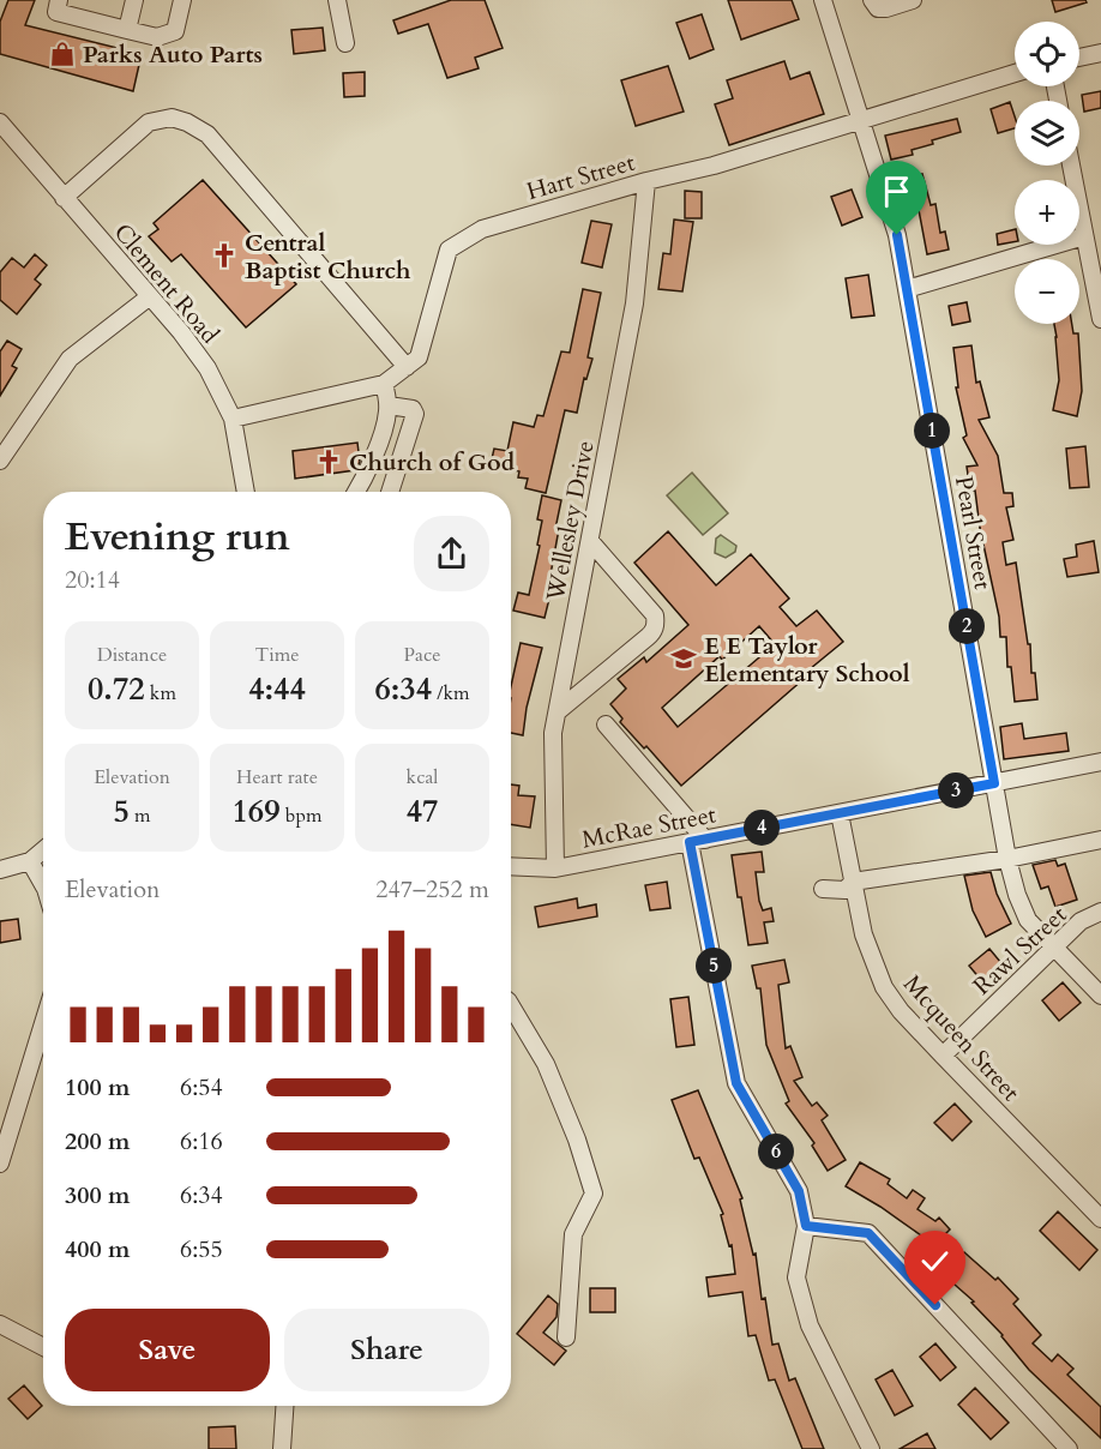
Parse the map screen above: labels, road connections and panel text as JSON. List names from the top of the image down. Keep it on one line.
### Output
{"streets":{"street":["Hart Street","Clement Road","Wellesley Drive","Pearl Street","McRae Street","Rawl Street","Mcqueen Street"]},"crossings":[["Hart Street","Clement Road"],["Hart Street","Wellesley Drive"],["Hart Street","Pearl Street"],["Wellesley Drive","McRae Street"],["Pearl Street","McRae Street"],["Pearl Street","Rawl Street"],["McRae Street","Mcqueen Street"],["Rawl Street","Mcqueen Street"]],"places":{"shop":["Parks Auto Parts"],"church":["Central Baptist Church","Church of God"],"school or university":["E E Taylor Elementary School"]},"page":{"map_buttons":["+","−"],"pins":["1","2","3","4","5","6"],"heading":["Evening run","20:14"],"stats":[["Distance","0.72 km"],["Time","4:44"],["Pace","6:34 /km"],["Elevation","5 m"],["Heart rate","169 bpm"],["kcal","47"]],"chart":["Elevation","247–252 m"],"list":[{"name":"100 m","note":"6:54"},{"name":"200 m","note":"6:16"},{"name":"300 m","note":"6:34"},{"name":"400 m","note":"6:55"}],"buttons":["Save","Share"]}}
